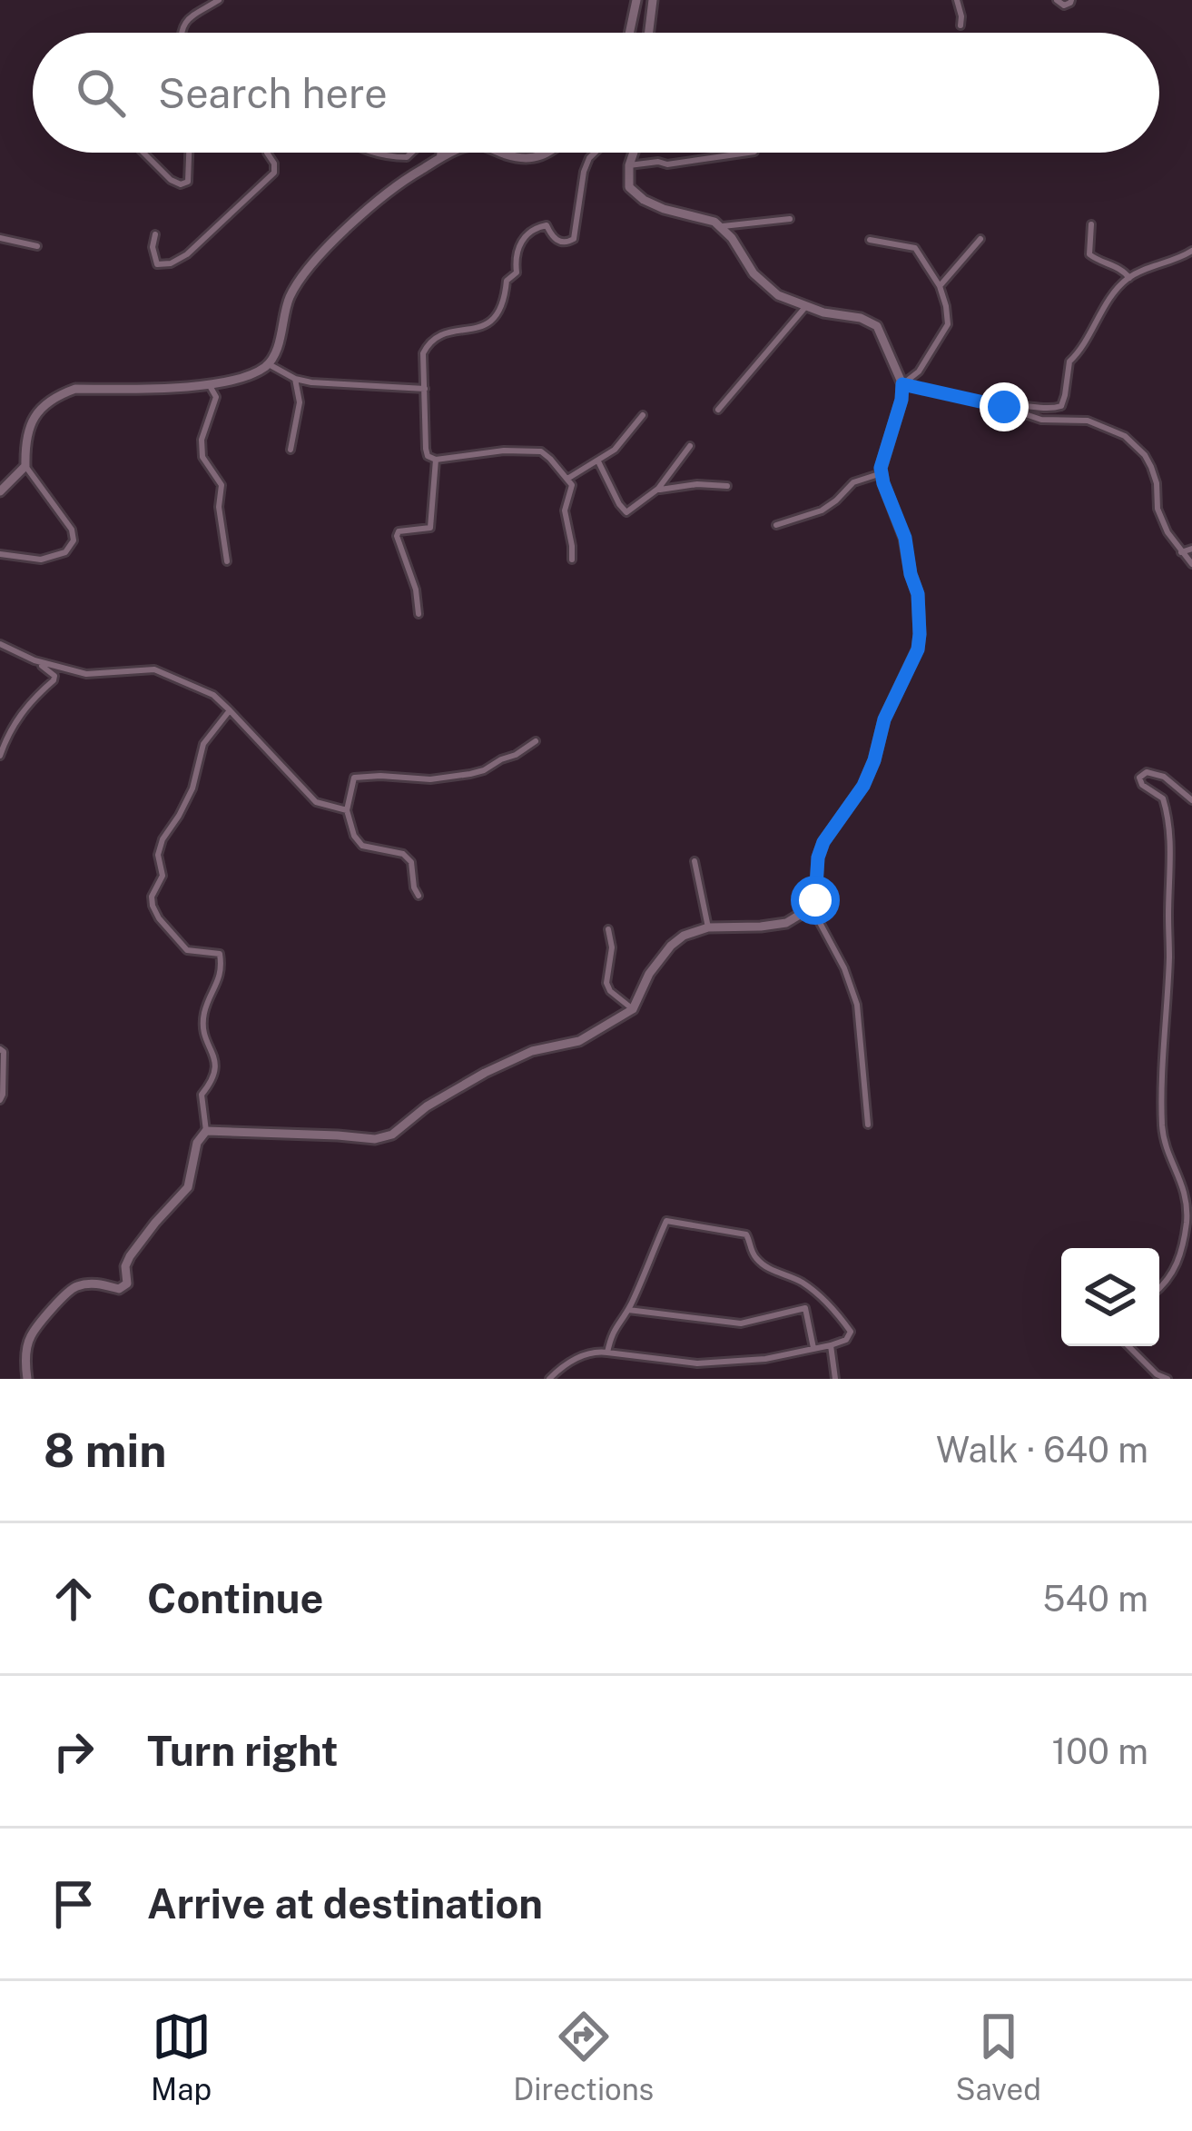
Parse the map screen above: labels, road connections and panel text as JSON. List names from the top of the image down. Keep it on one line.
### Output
{"page":{"search":"Search here","heading":["8 min","Walk · 640 m"],"list":[["Continue","540 m"],["Turn right","100 m"],"Arrive at destination"],"nav":["Map","Directions","Saved"]}}
